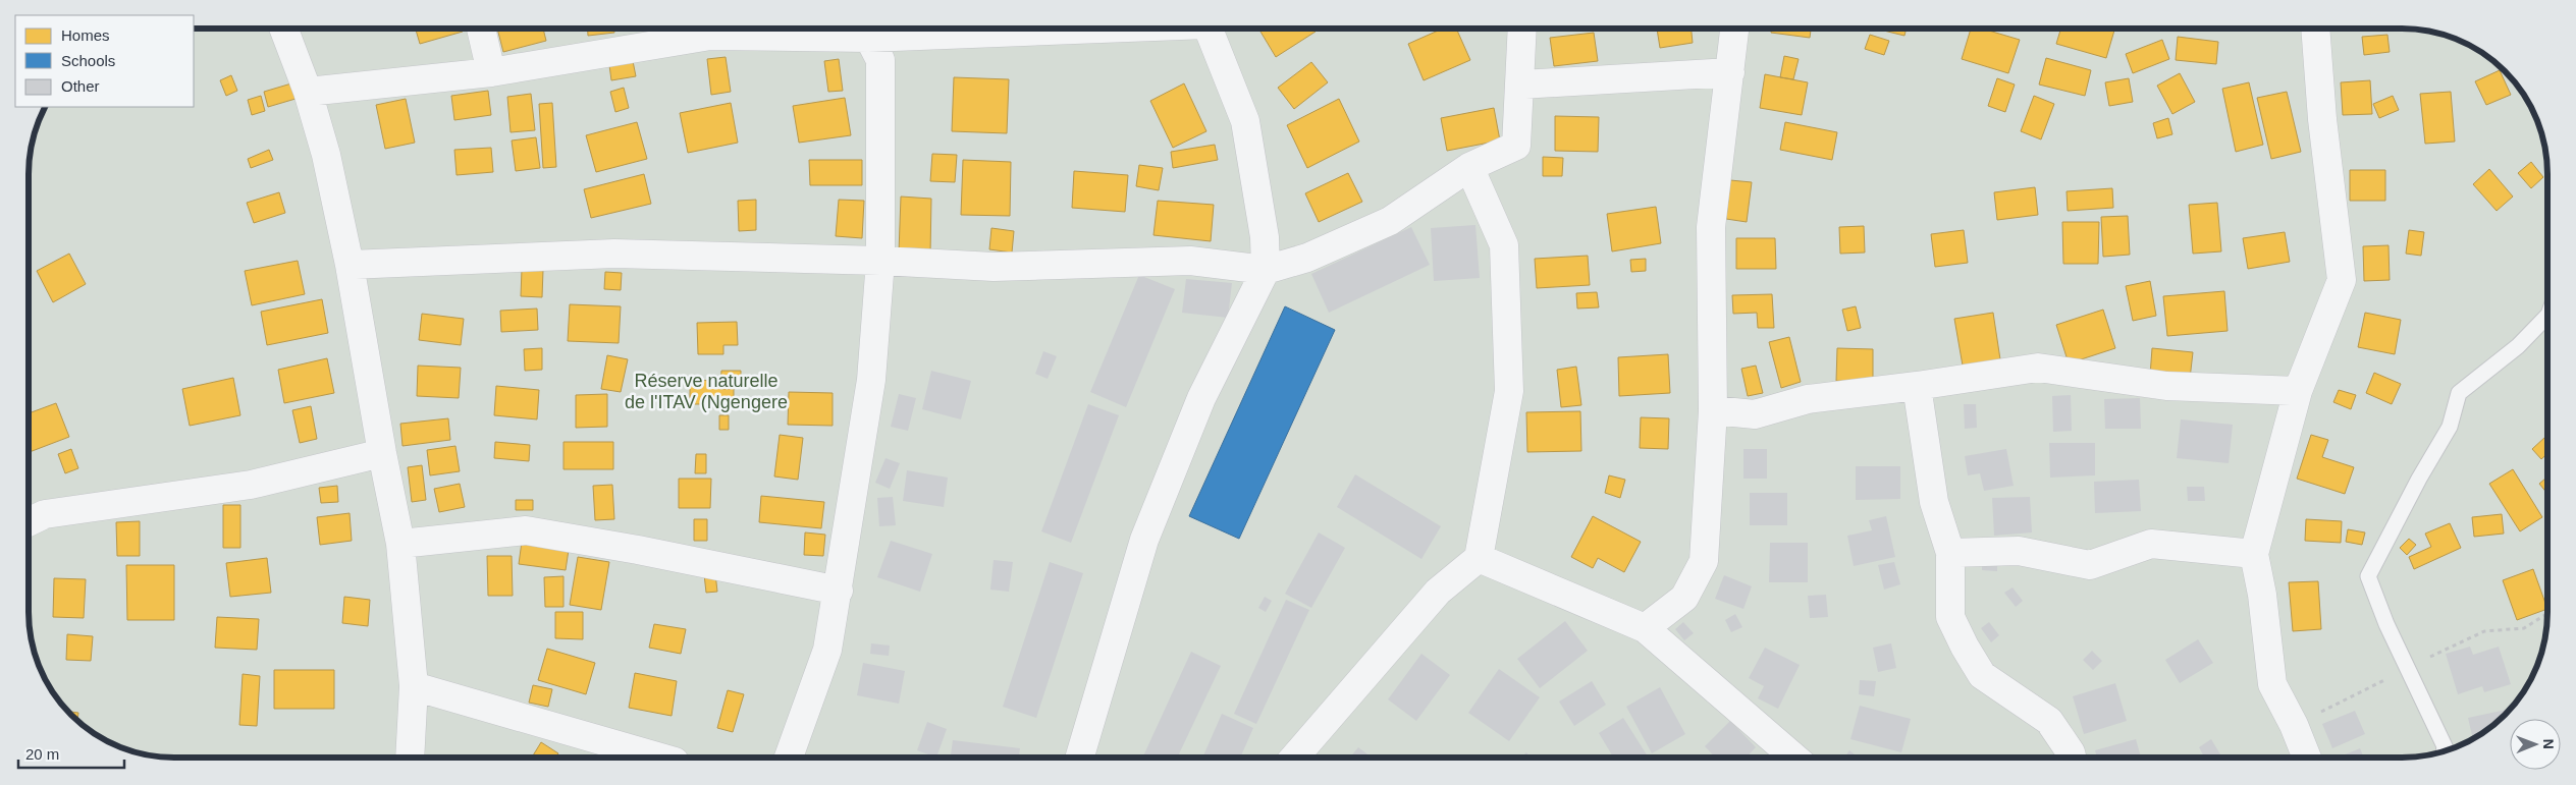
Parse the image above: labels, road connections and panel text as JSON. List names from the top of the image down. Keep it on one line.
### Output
{"parks":["Réserve naturelle de l'ITAV (Ngengere"],"legend":["Homes","Schools","Other"],"scale_bar":"20 m","north":"right"}
